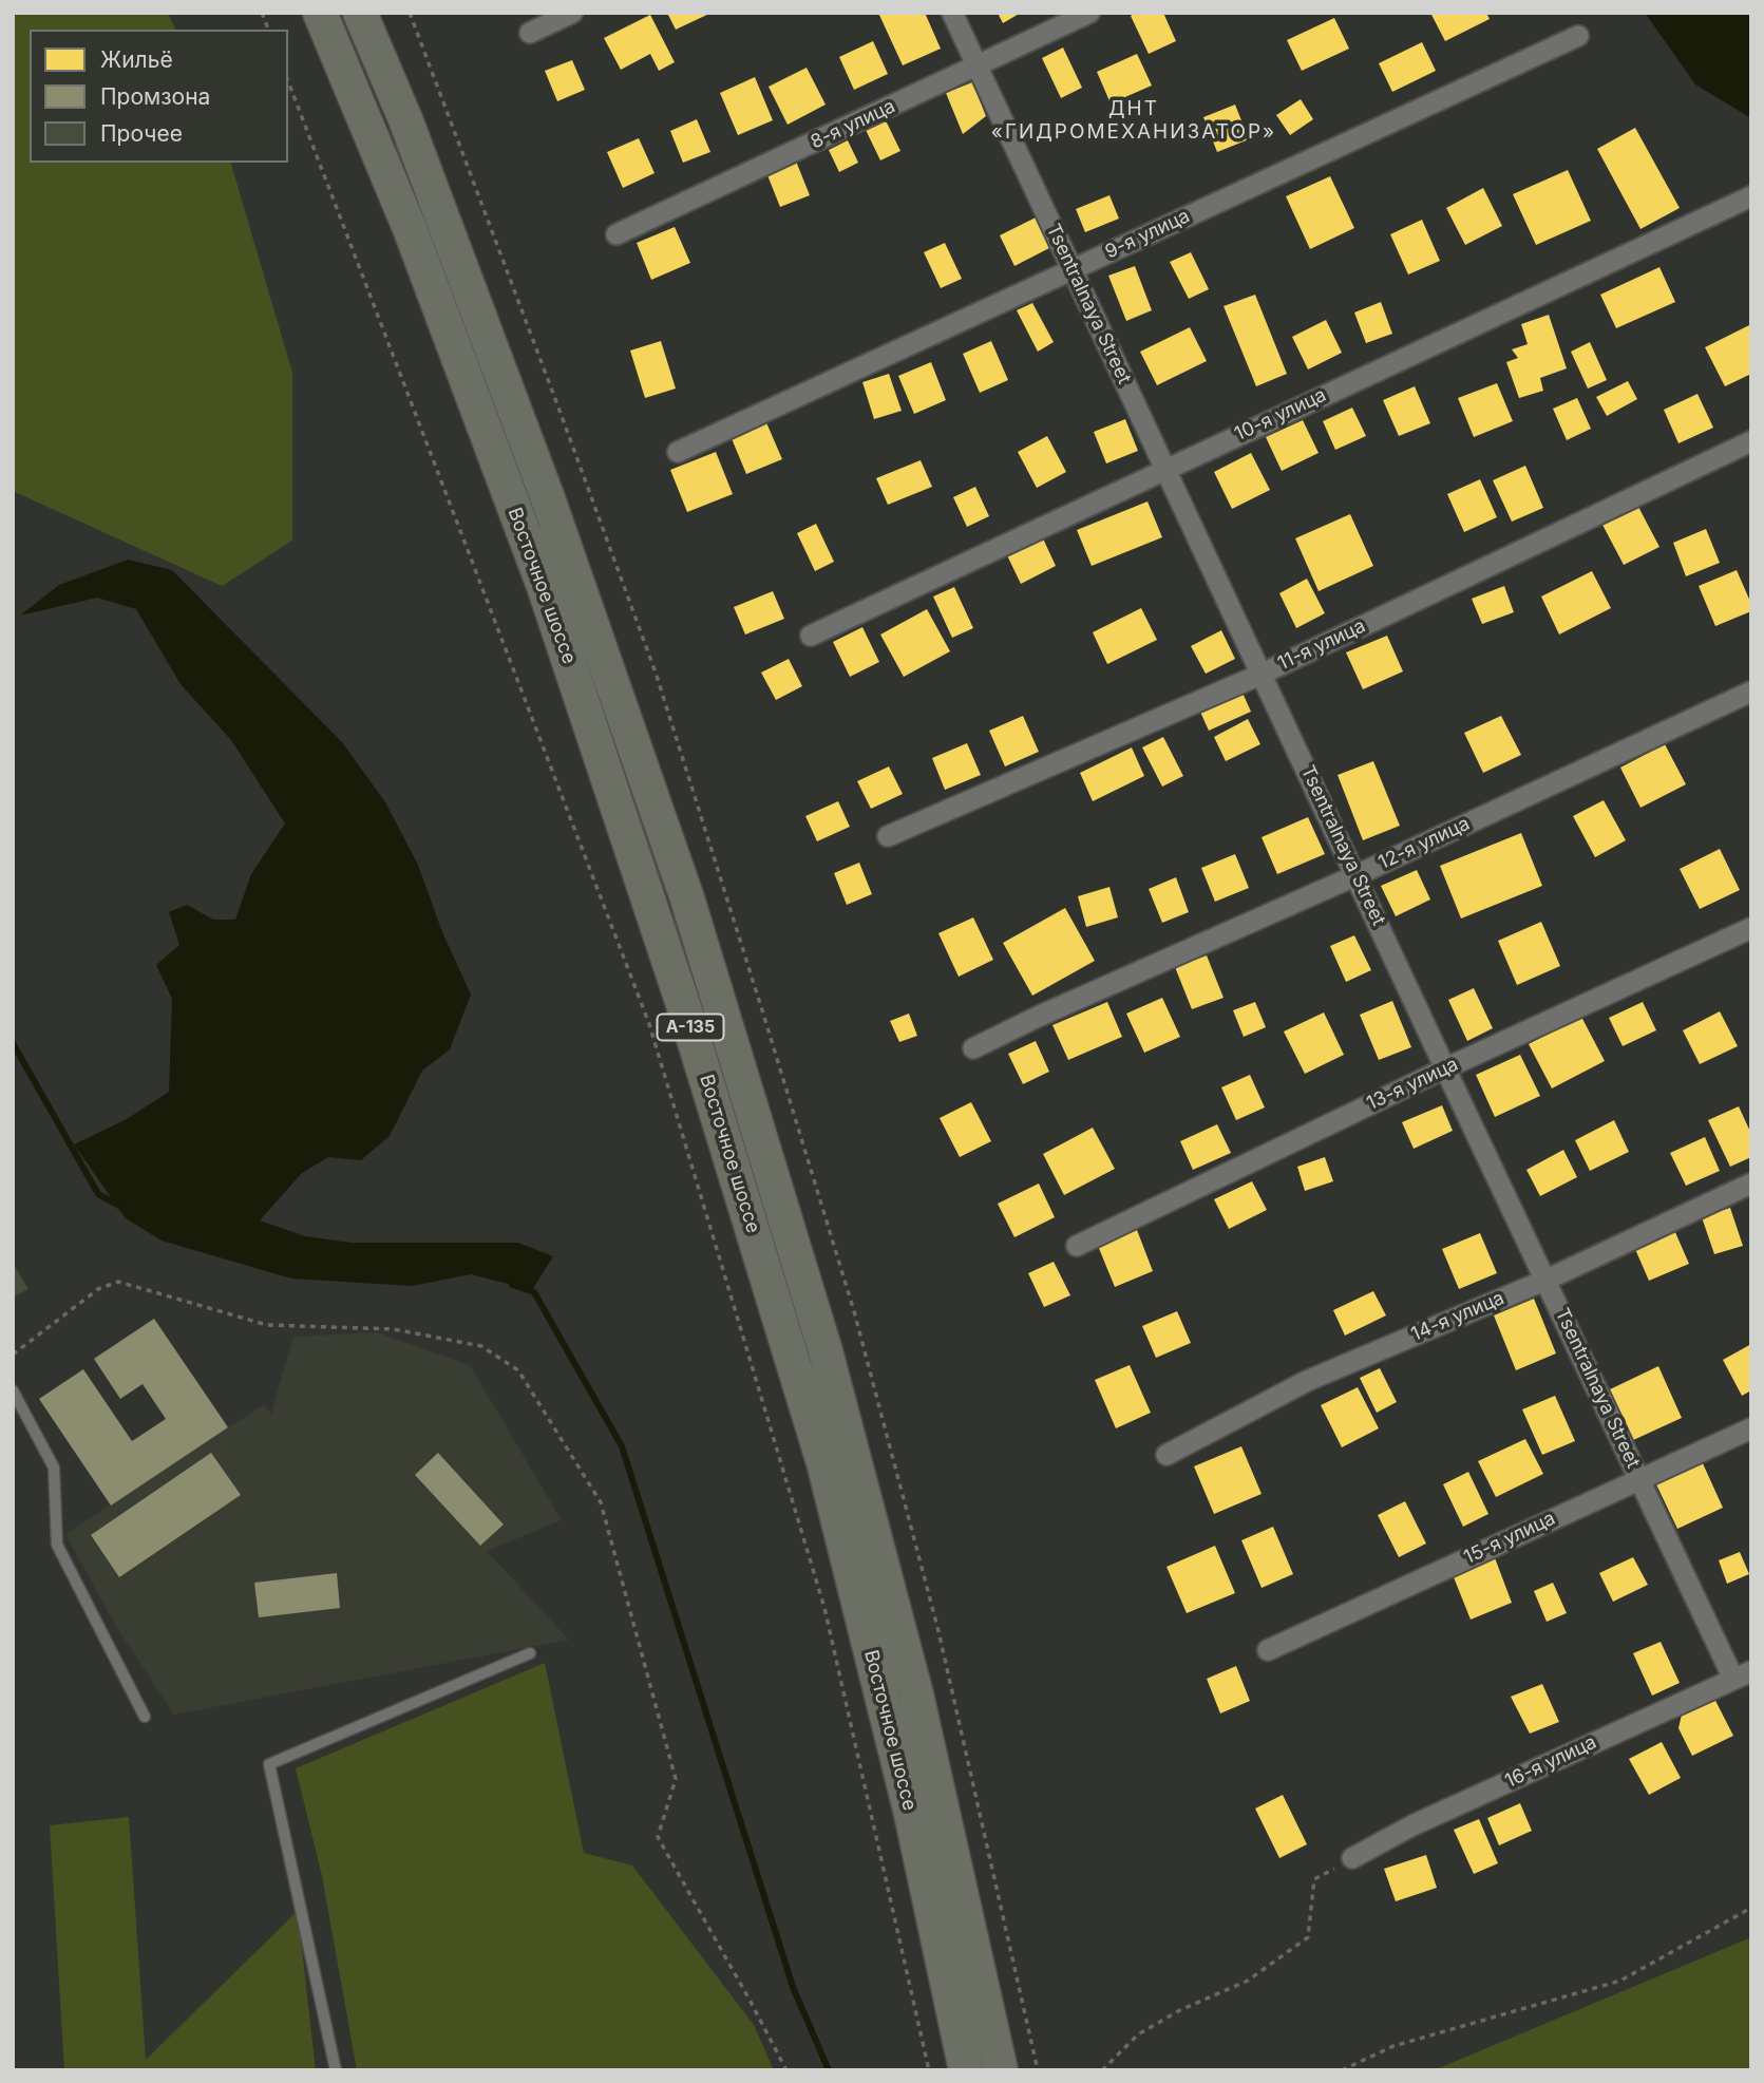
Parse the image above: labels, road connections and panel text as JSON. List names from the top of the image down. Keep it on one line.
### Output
{"streets":{"highway":["Восточное шоссе","А-135"],"street":["8-я улица","9-я улица","Tsentralnaya Street","10-я улица","11-я улица","12-я улица","13-я улица","14-я улица","15-я улица","16-я улица"]},"crossings":[["8-я улица","Tsentralnaya Street"],["9-я улица","Tsentralnaya Street"],["Tsentralnaya Street","10-я улица"],["Tsentralnaya Street","11-я улица"],["Tsentralnaya Street","12-я улица"],["Tsentralnaya Street","13-я улица"],["Tsentralnaya Street","14-я улица"],["Tsentralnaya Street","15-я улица"],["Tsentralnaya Street","16-я улица"]],"districts":["ДНТ «ГИДРОМЕХАНИЗАТОР»"],"legend":["Жильё","Промзона","Прочее"]}
